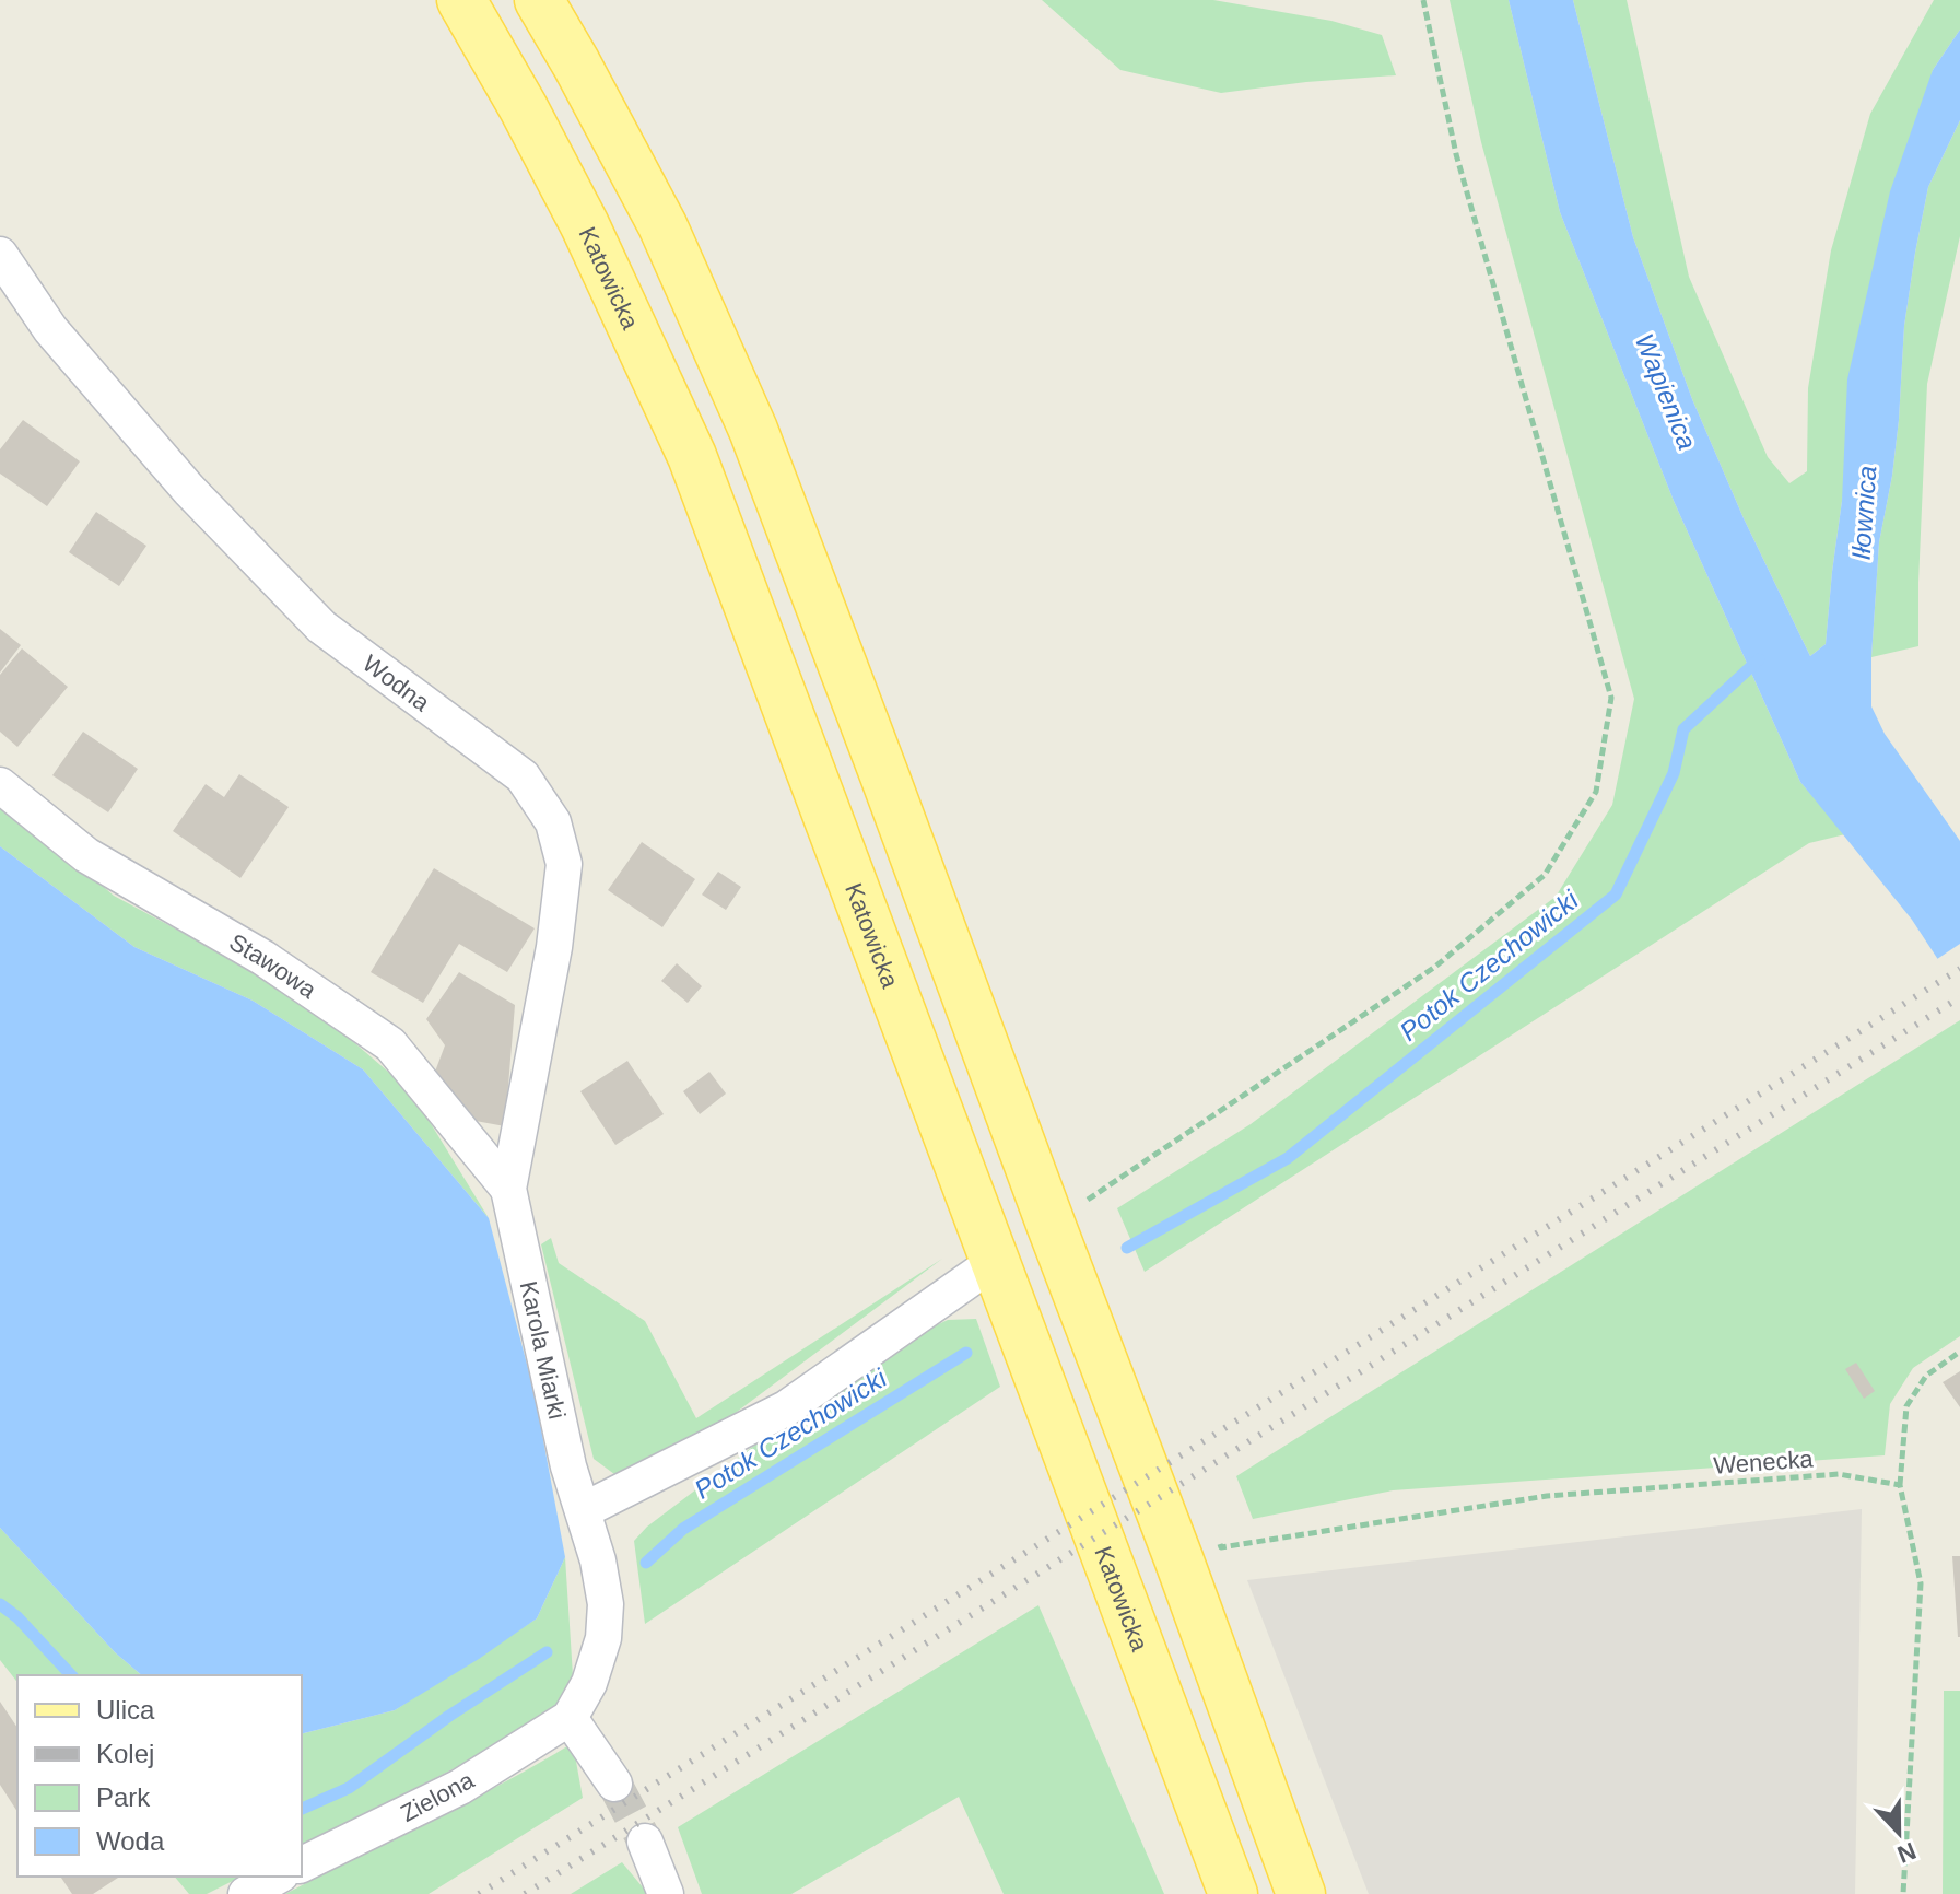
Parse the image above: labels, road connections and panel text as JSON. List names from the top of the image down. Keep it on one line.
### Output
{"streets":{"main road":["Katowicka"],"street":["Wodna","Stawowa","Karola Miarki","Zielona"],"path":["Wenecka"]},"crossings":[["Wodna","Stawowa"],["Wodna","Karola Miarki"],["Stawowa","Karola Miarki"],["Karola Miarki","Zielona"]],"water":["Wapienica","Iłownica","Potok Czechowicki"],"legend":["Ulica","Kolej","Park","Woda"],"north":"bottom"}
